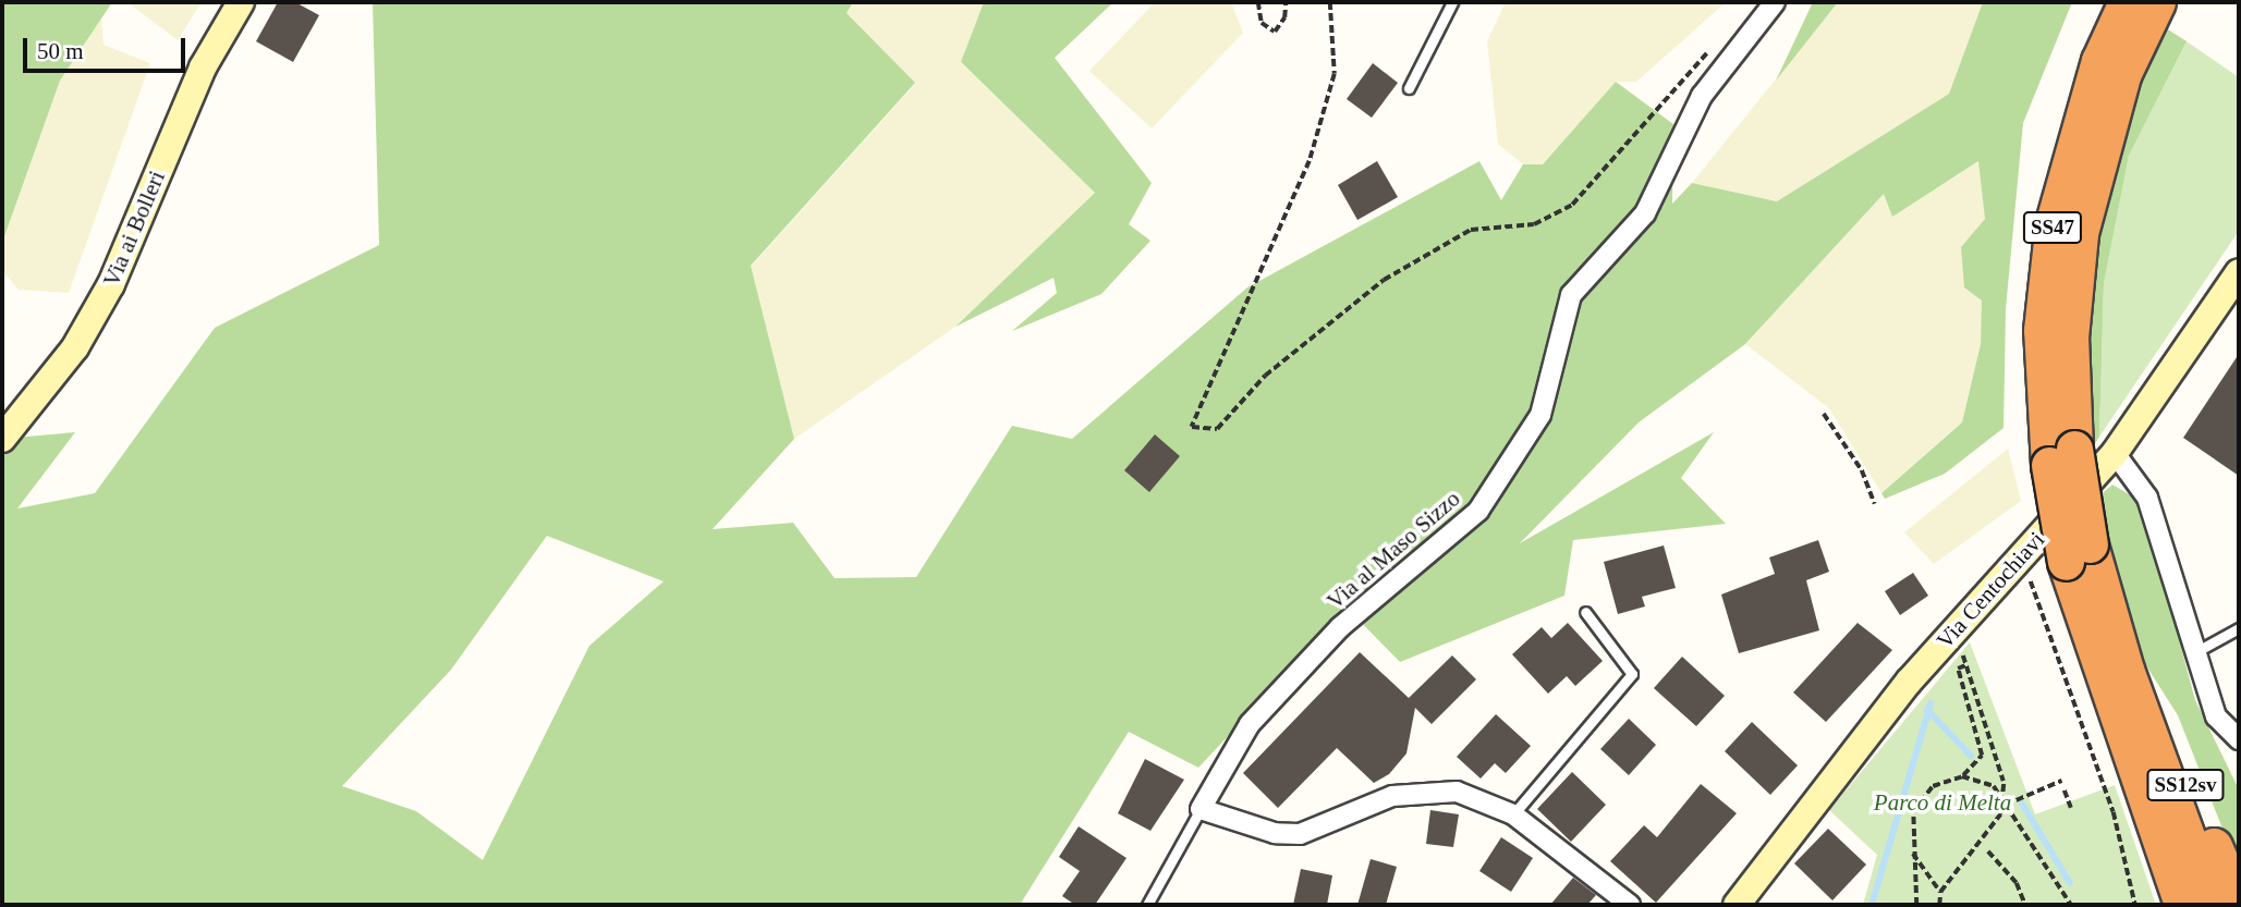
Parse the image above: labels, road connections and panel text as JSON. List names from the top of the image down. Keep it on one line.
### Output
{"streets":{"highway":["SS47","SS12sv"],"street":["Via ai Bolleri","Via al Maso Sizzo","Via Centochiavi"]},"crossings":[["SS47","SS12sv"]],"parks":["Parco di Melta"],"scale_bar":"50 m"}
